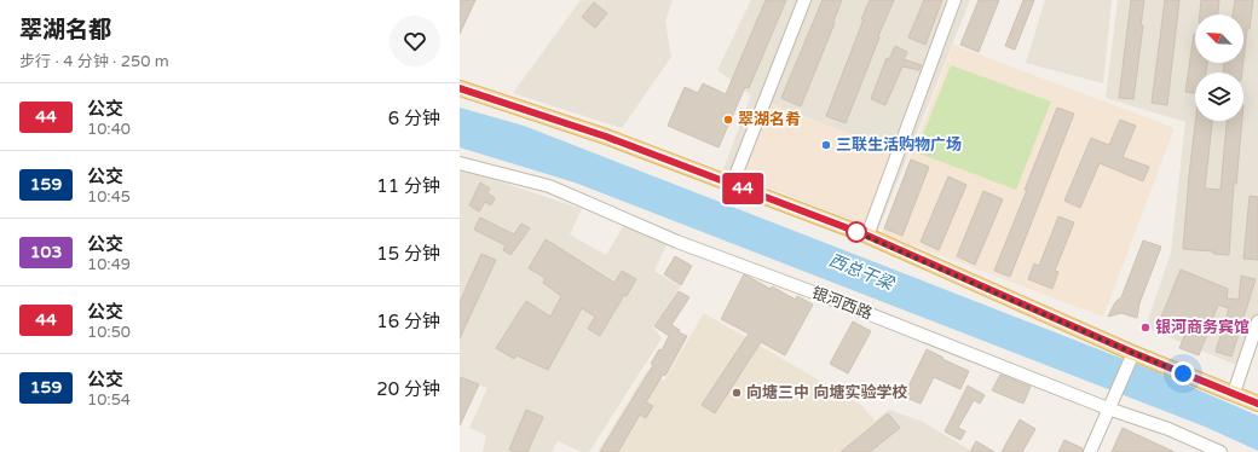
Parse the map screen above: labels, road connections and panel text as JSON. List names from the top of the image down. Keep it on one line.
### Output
{"streets":{"street":["银河西路"]},"water":["西总干梁"],"places":["翠湖名肴","三联生活购物广场","银河商务宾馆","向塘三中 向塘实验学校"],"lines":["bus line 44"],"north":"top left","page":{"heading":["翠湖名都","步行 · 4 分钟 · 250 m"],"on_map":"44","list":[{"mark":"44","name":"公交","note":"10:40","value":"6 分钟"},{"mark":"159","name":"公交","note":"10:45","value":"11 分钟"},{"mark":"103","name":"公交","note":"10:49","value":"15 分钟"},{"mark":"44","name":"公交","note":"10:50","value":"16 分钟"},{"mark":"159","name":"公交","note":"10:54","value":"20 分钟"}]}}
